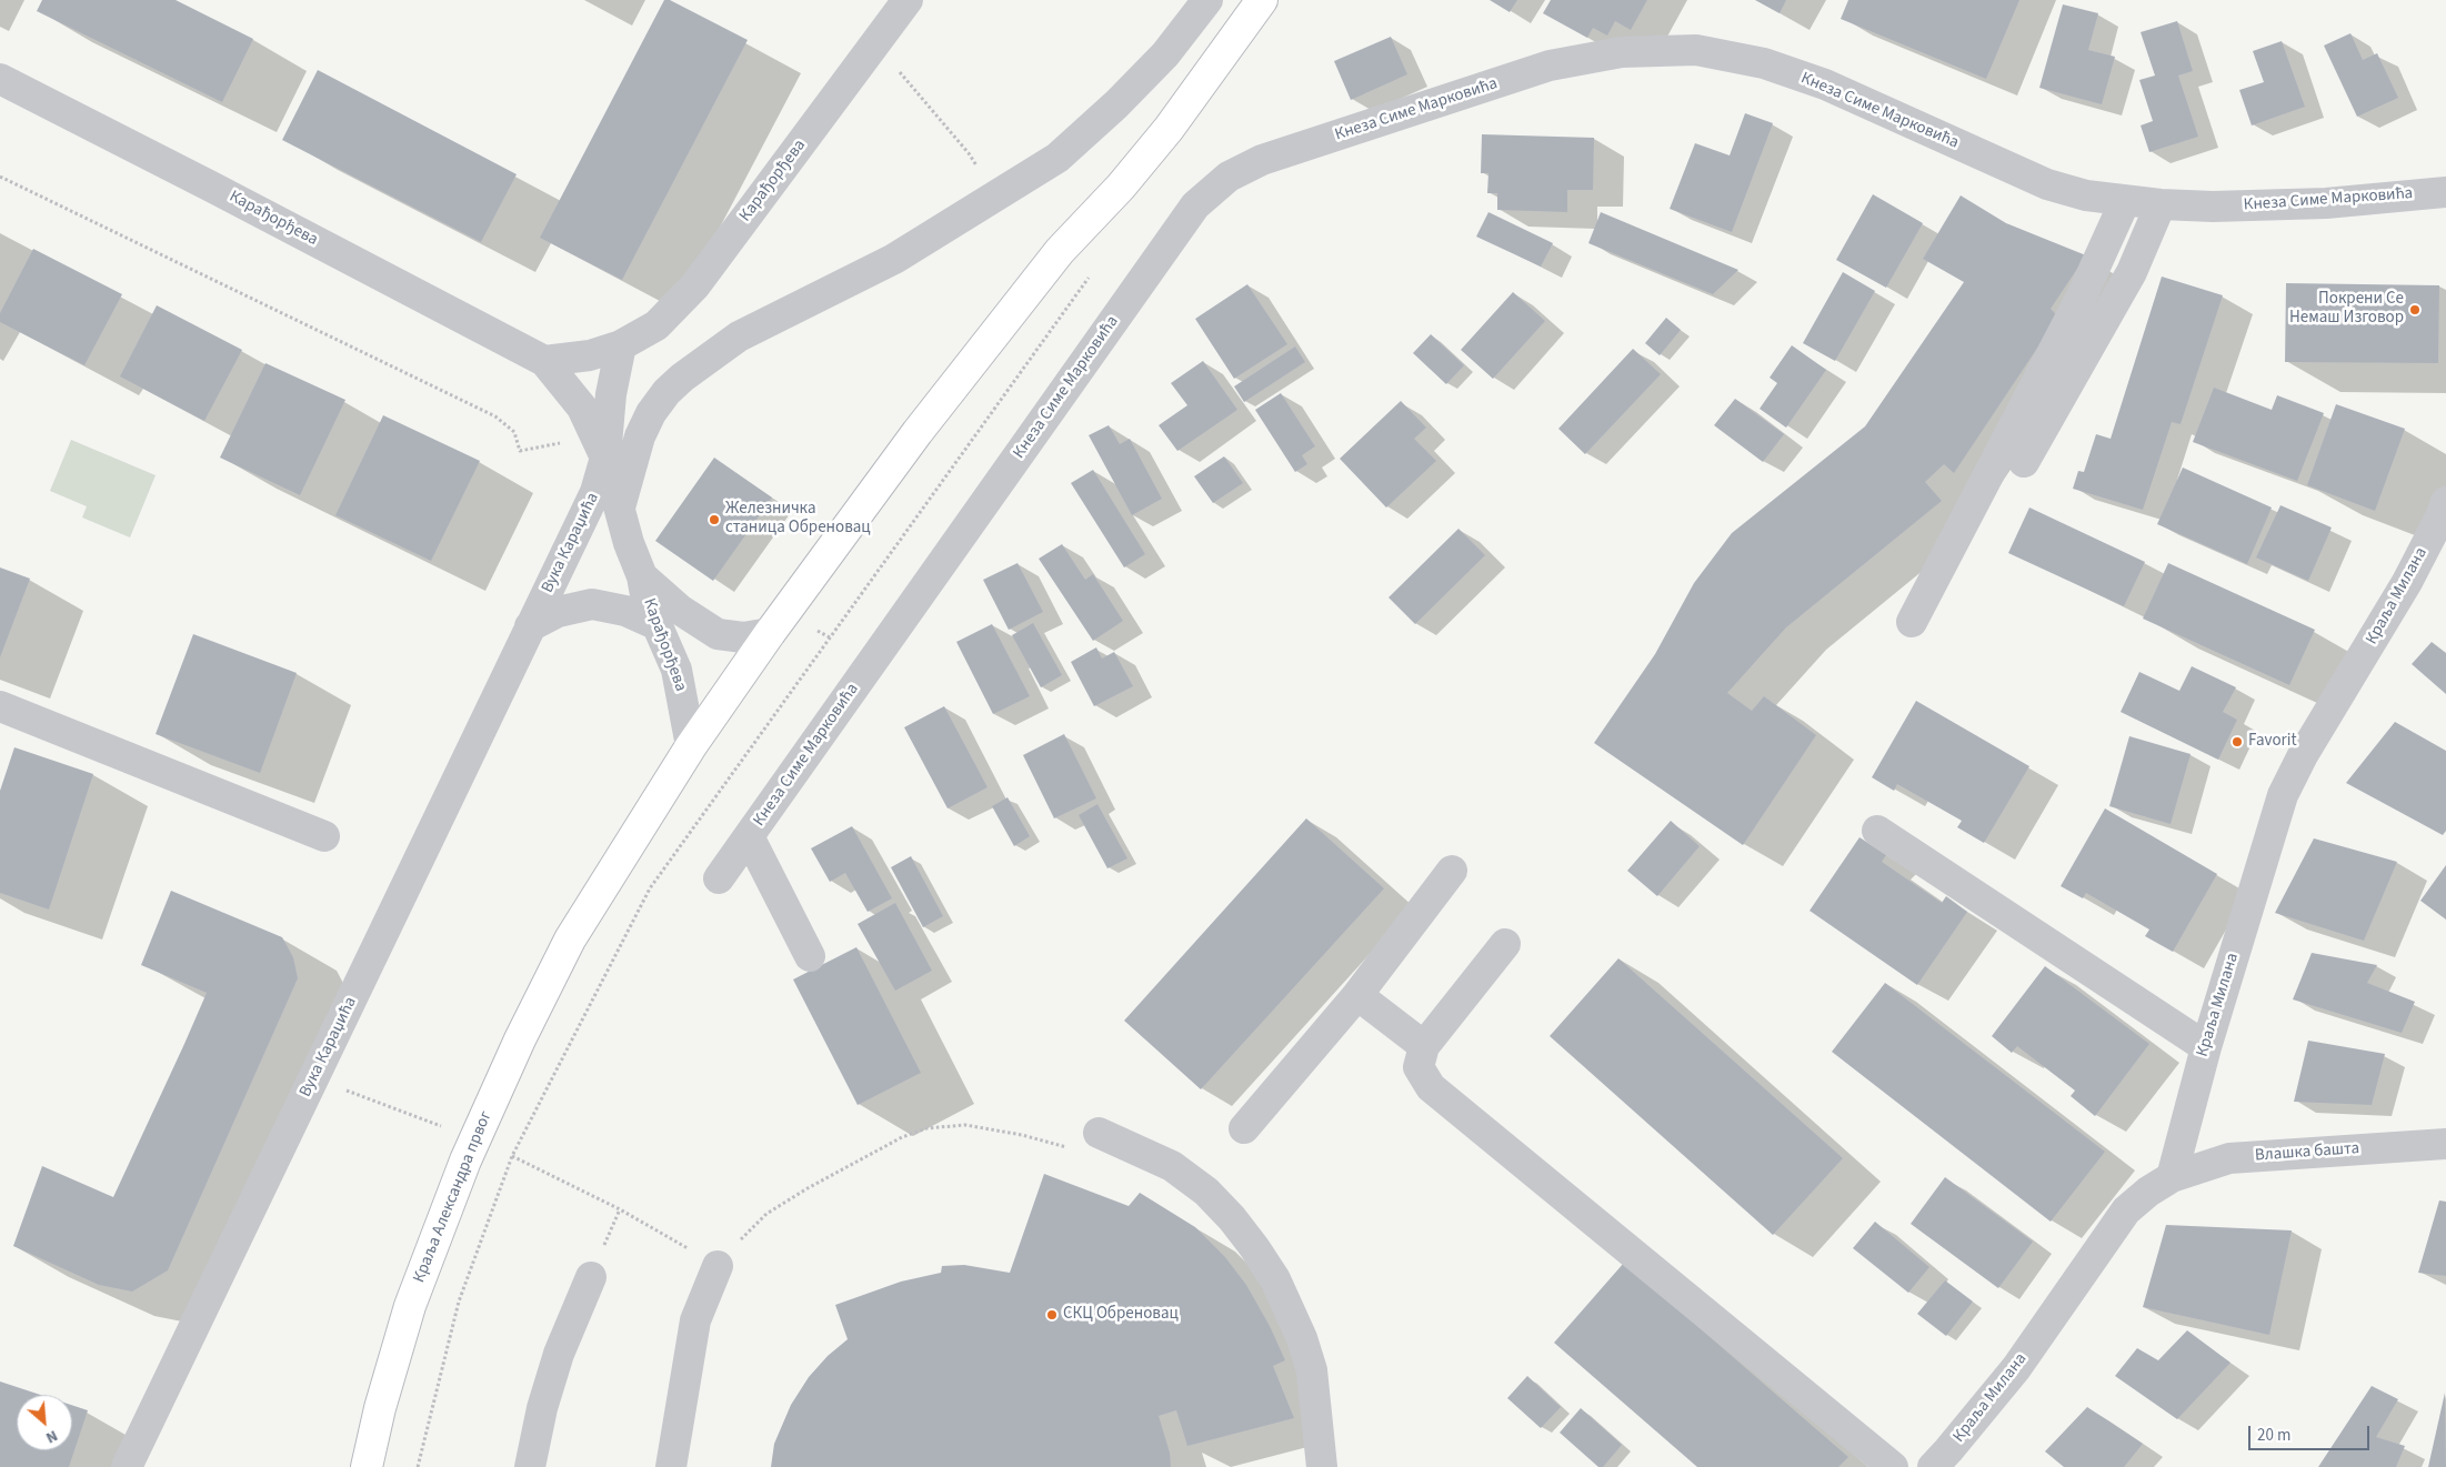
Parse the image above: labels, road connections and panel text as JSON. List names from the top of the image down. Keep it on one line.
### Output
{"streets":{"main road":["Краља Александра првог"],"street":["Кнеза Симе Марковића","Карађорђева","Вука Караџића","Краља Милана","Влашка башта"]},"crossings":[["Карађорђева","Вука Караџића"],["Карађорђева","Краља Александра првог"],["Краља Милана","Влашка башта"]],"places":["Покрени Се Немаш Изговор","Железничка станица Обреновац","Favorit","СКЦ Обреновац"],"scale_bar":"20 m","north":"bottom right"}
